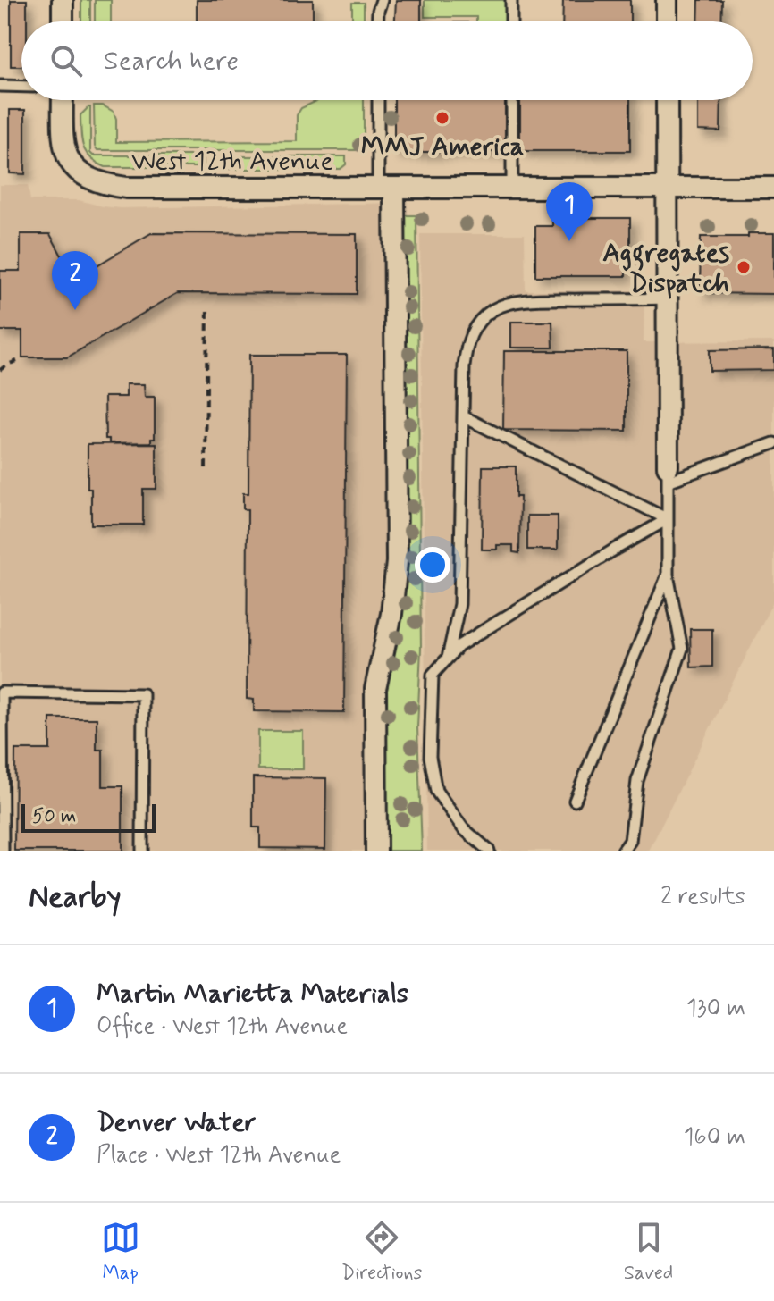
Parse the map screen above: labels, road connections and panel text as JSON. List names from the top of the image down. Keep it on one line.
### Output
{"streets":{"street":["West 12th Avenue"]},"places":["MMJ America","Aggregates Dispatch"],"scale_bar":"50 m","page":{"search":"Search here","pins":["1","2"],"scale":"50 m","heading":["Nearby","2 results"],"list":[{"mark":"1","name":"Martin Marietta Materials","note":"Office · West 12th Avenue","value":"130 m"},{"mark":"2","name":"Denver Water","note":"Place · West 12th Avenue","value":"160 m"}],"nav":["Map","Directions","Saved"]}}
